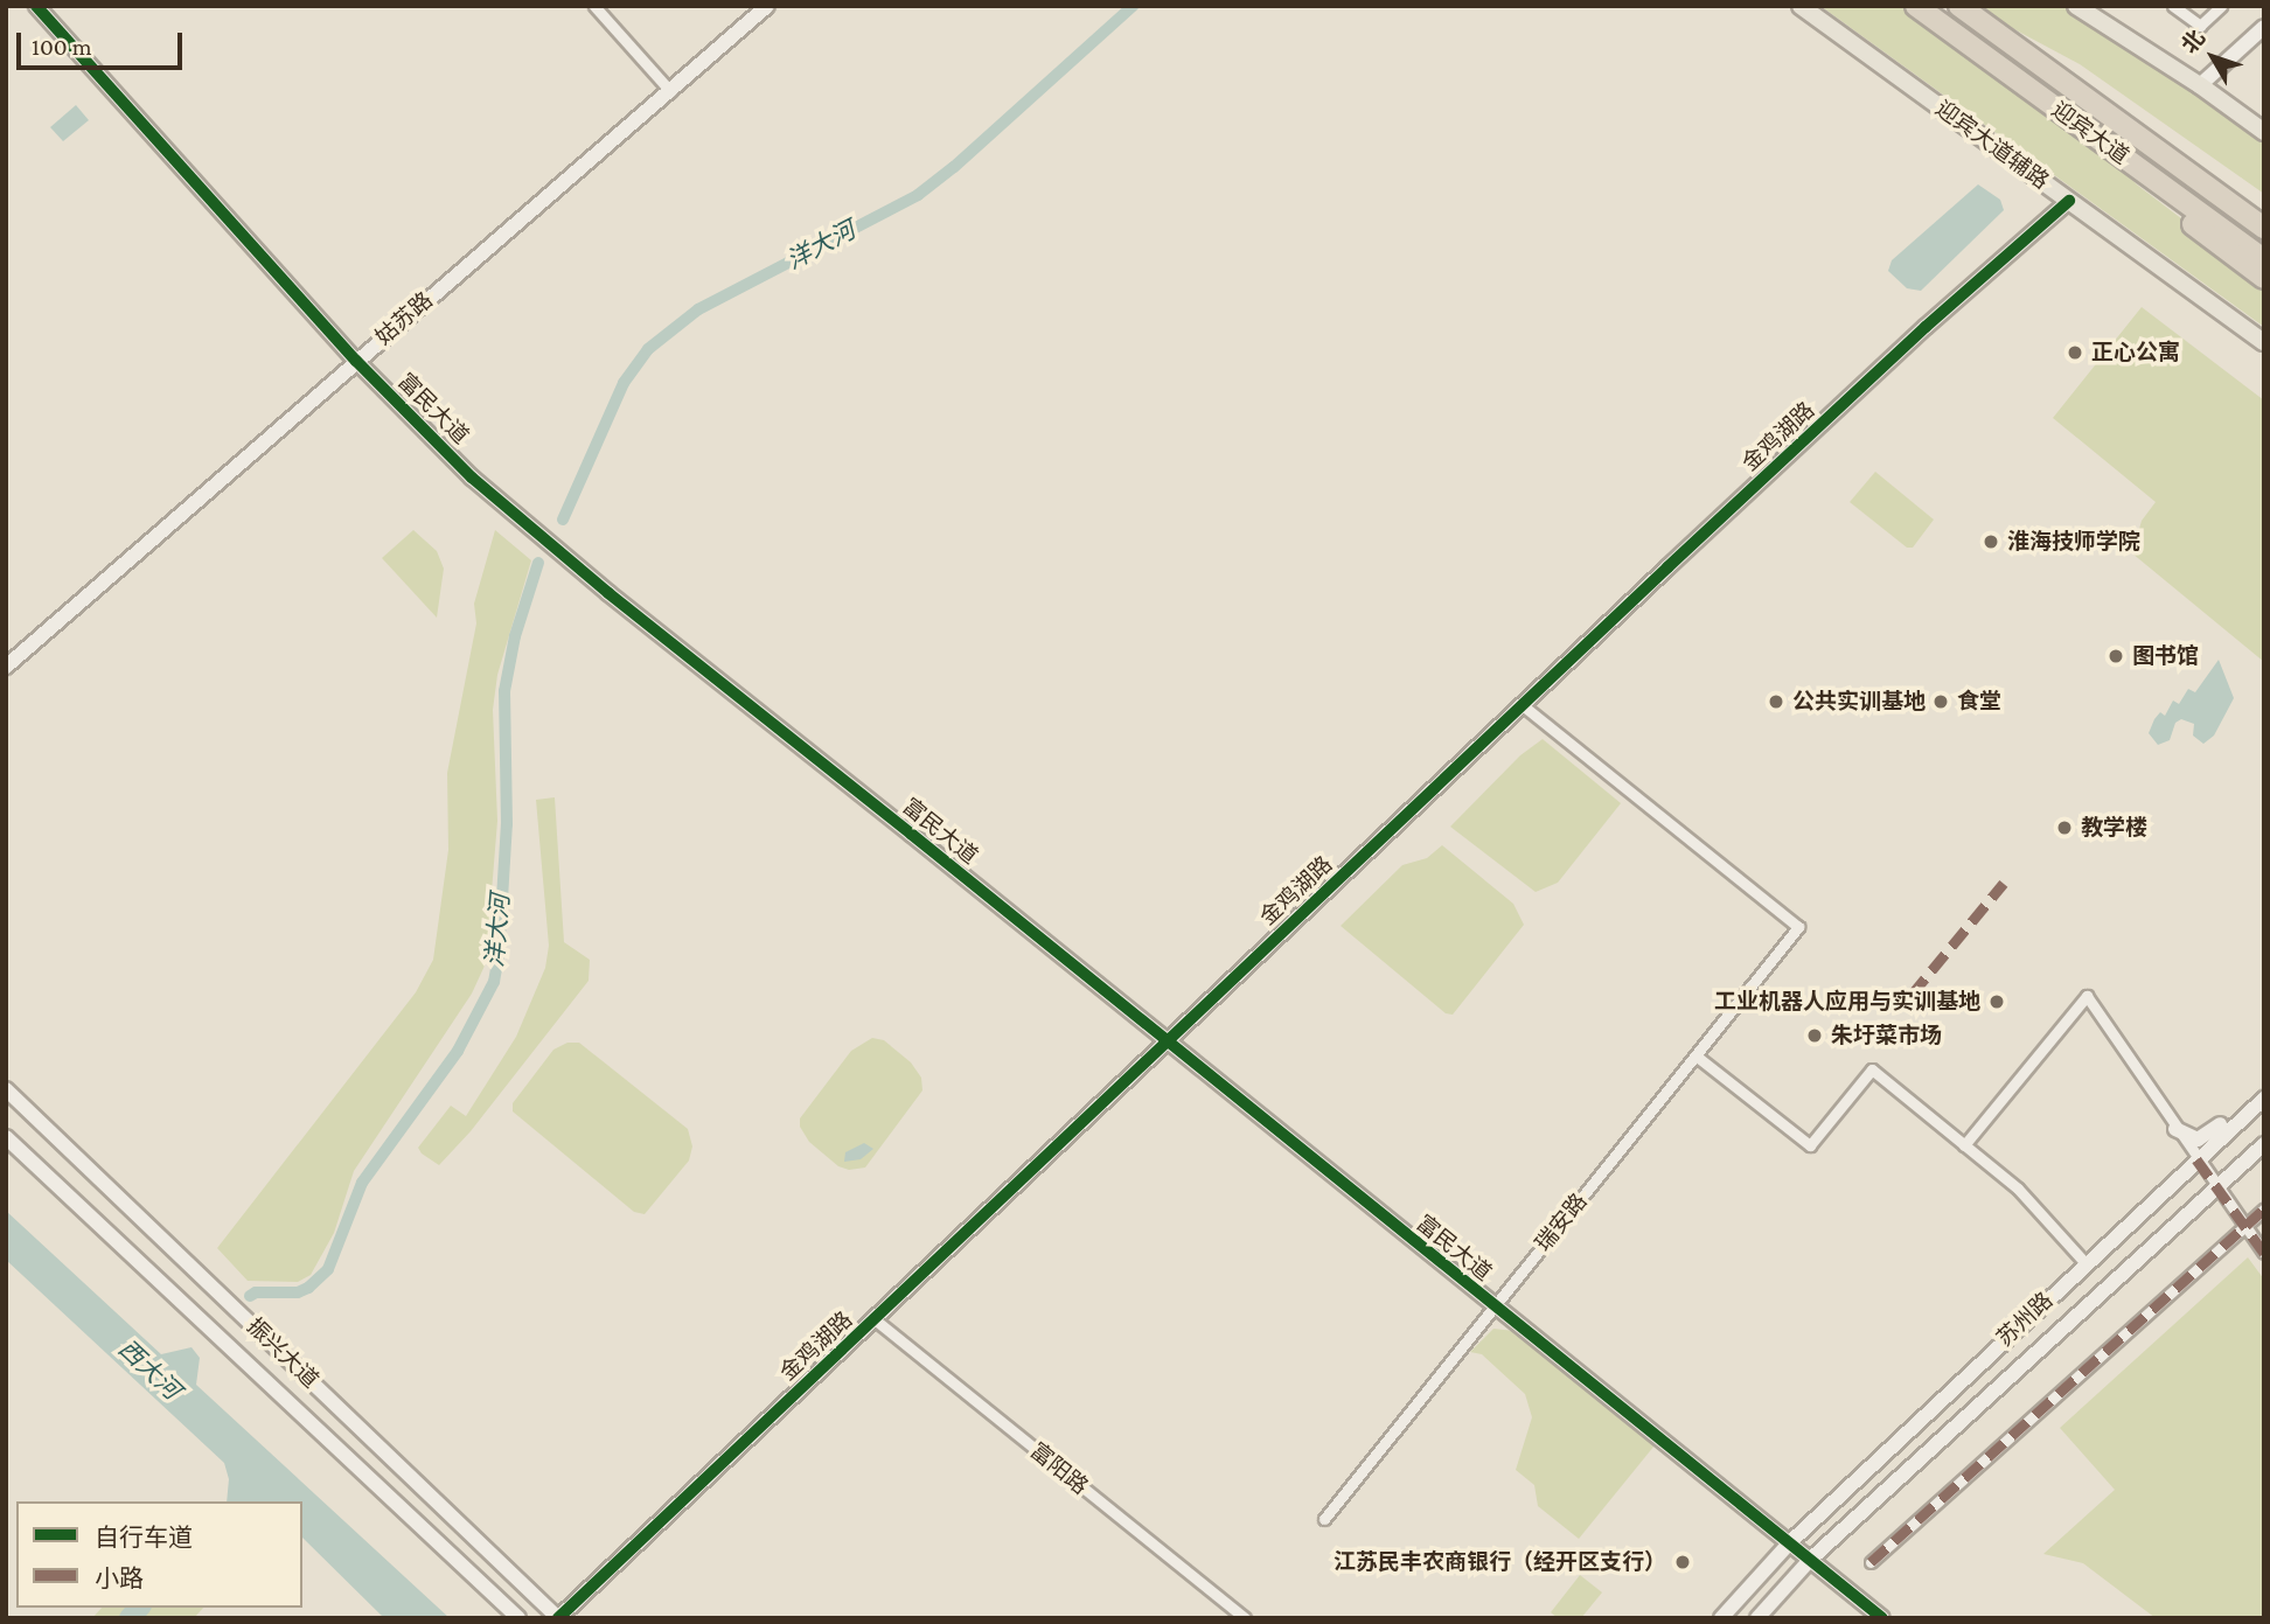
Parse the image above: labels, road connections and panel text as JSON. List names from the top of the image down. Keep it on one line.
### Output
{"streets":{"highway":["迎宾大道"],"main road":["迎宾大道辅路"],"street":["姑苏路","富民大道","金鸡湖路","瑞安路","苏州路","振兴大道","富阳路"]},"crossings":[["迎宾大道辅路","金鸡湖路"],["姑苏路","富民大道"],["富民大道","金鸡湖路"],["富民大道","瑞安路"],["富民大道","苏州路"],["金鸡湖路","瑞安路"],["金鸡湖路","振兴大道"],["金鸡湖路","富阳路"]],"water":["洋大河","西大河"],"places":["正心公寓","淮海技师学院","图书馆","公共实训基地","食堂","教学楼","工业机器人应用与实训基地","朱圩菜市场","江苏民丰农商银行（经开区支行）"],"legend":["自行车道","小路"],"scale_bar":"100 m","north":"top left"}
